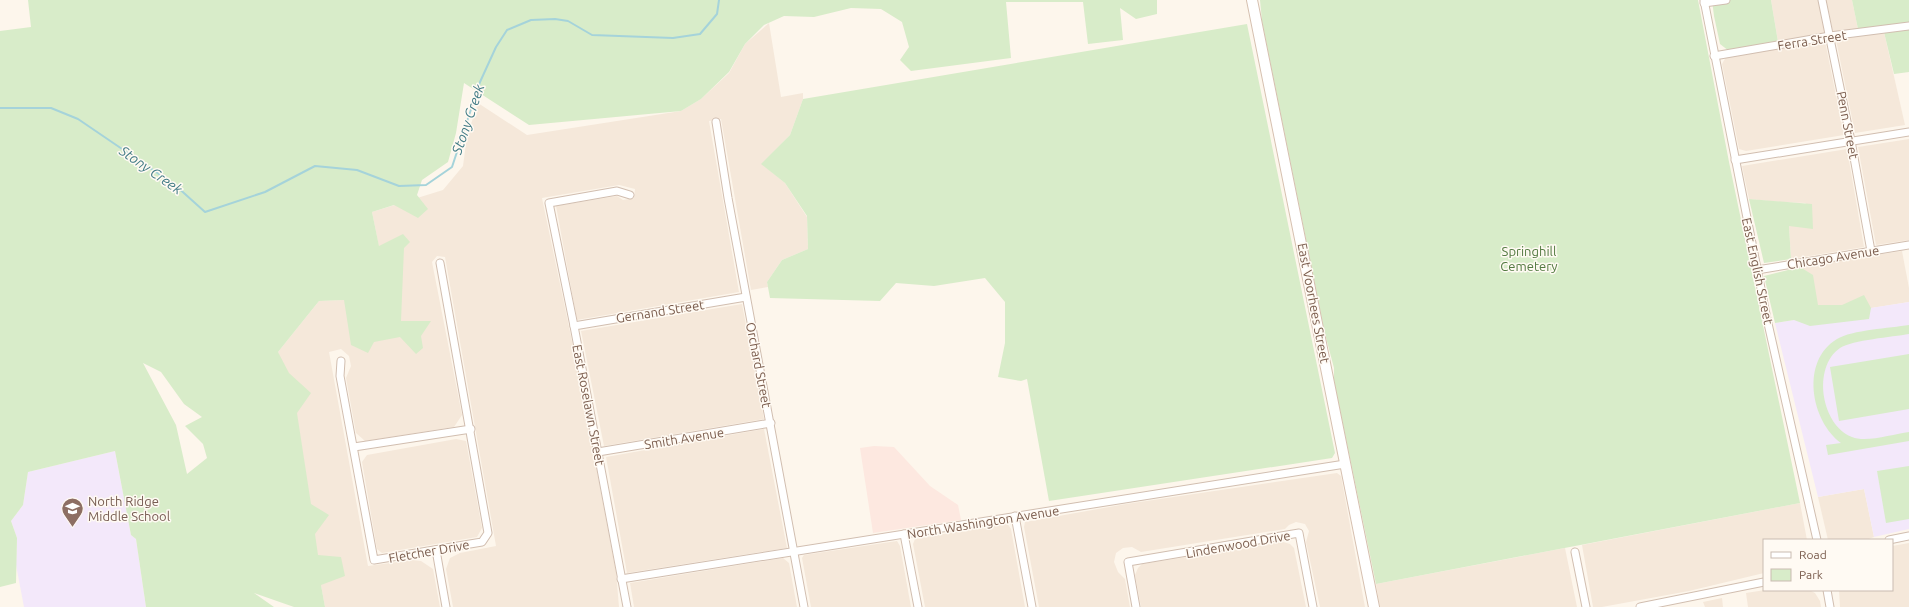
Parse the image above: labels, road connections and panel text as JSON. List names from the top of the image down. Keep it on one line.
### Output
{"streets":{"main road":["East Voorhees Street"],"street":["Ferra Street","Penn Street","Chicago Avenue","East English Street","Gernand Street","Orchard Street","East Roselawn Street","Smith Avenue","North Washington Avenue","Lindenwood Drive","Fletcher Drive"]},"crossings":[["Ferra Street","Penn Street"],["Ferra Street","East English Street"],["Penn Street","Chicago Avenue"],["Chicago Avenue","East English Street"],["East Voorhees Street","North Washington Avenue"],["Gernand Street","Orchard Street"],["Gernand Street","East Roselawn Street"],["Orchard Street","Smith Avenue"],["Orchard Street","North Washington Avenue"],["East Roselawn Street","Smith Avenue"],["East Roselawn Street","North Washington Avenue"]],"water":["Stony Creek"],"parks":["Springhill Cemetery"],"places":{"school or university":["North Ridge Middle School"]},"legend":["Road","Park"]}
